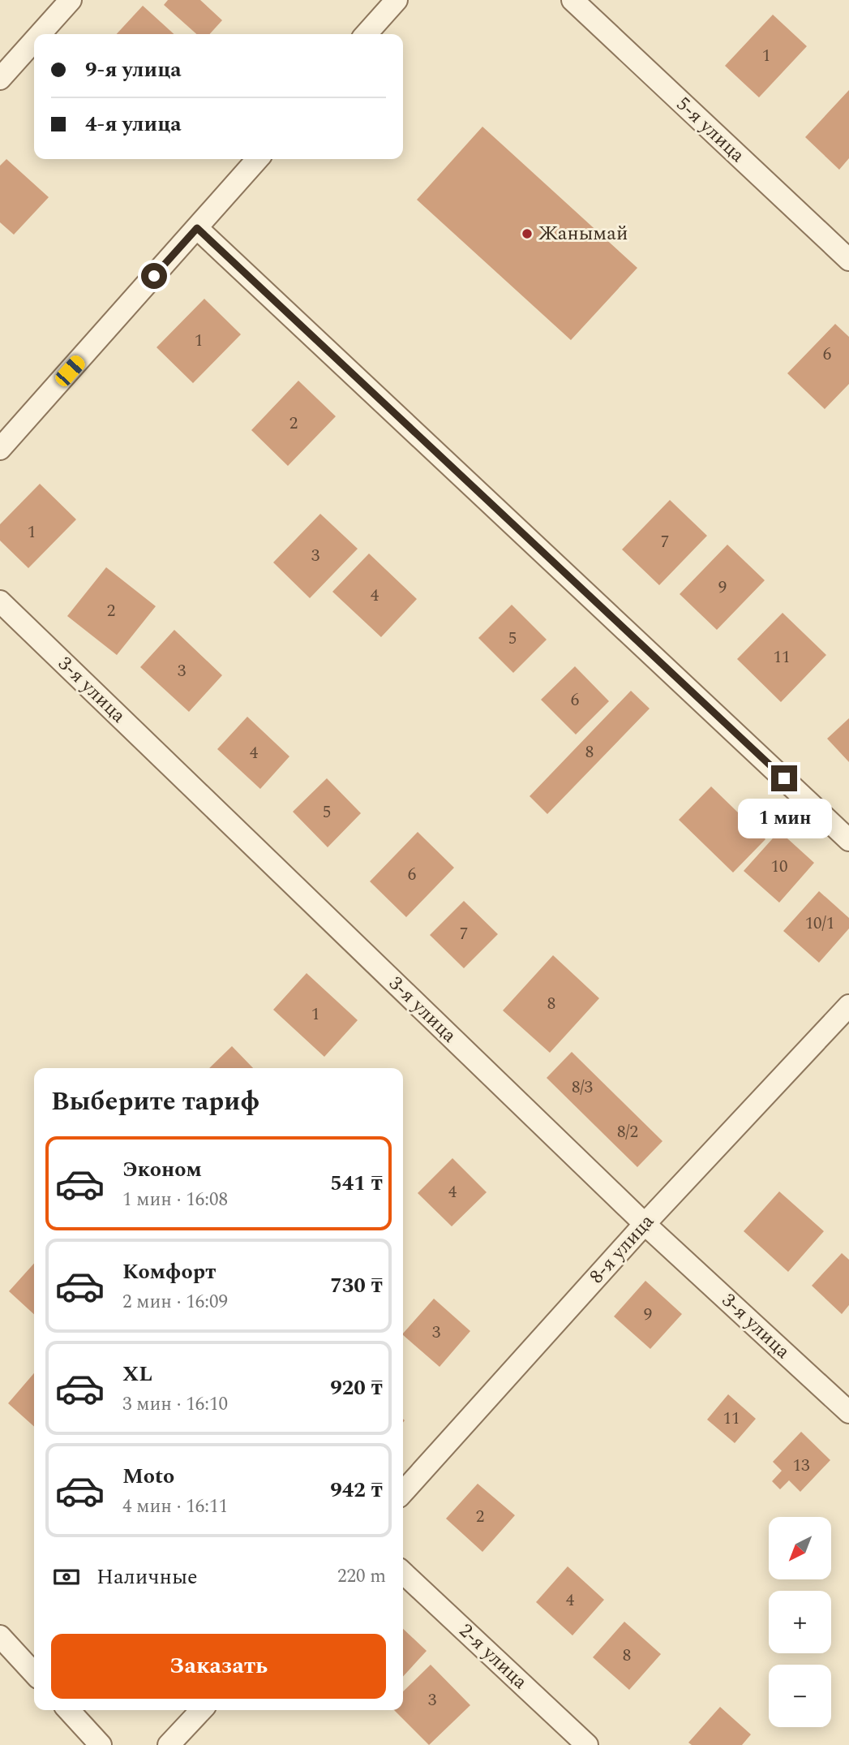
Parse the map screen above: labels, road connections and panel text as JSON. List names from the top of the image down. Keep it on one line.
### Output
{"streets":{"street":["5-я улица","3-я улица","8-я улица","2-я улица"]},"crossings":[["3-я улица","8-я улица"]],"places":["Жанымай"],"house_numbers":["1","1","6","2","1","7","3","9","4","2","5","11","3","6","8","4","5","10","6","10/1","7","8","1","8/3","8/2","4","9","3","11","13","2","4","8","3"],"north":"bottom left","page":{"banner":["9-я улица","4-я улица"],"bubble":"1 мин","heading":"Выберите тариф","list":[{"name":"Эконом","note":"1 мин · 16:08","value":"541 ₸"},{"name":"Комфорт","note":"2 мин · 16:09","value":"730 ₸"},{"name":"XL","note":"3 мин · 16:10","value":"920 ₸"},{"name":"Moto","note":"4 мин · 16:11","value":"942 ₸"}],"map_buttons":["+","−"],"pay":["Наличные","220 m"],"buttons":"Заказать"}}
